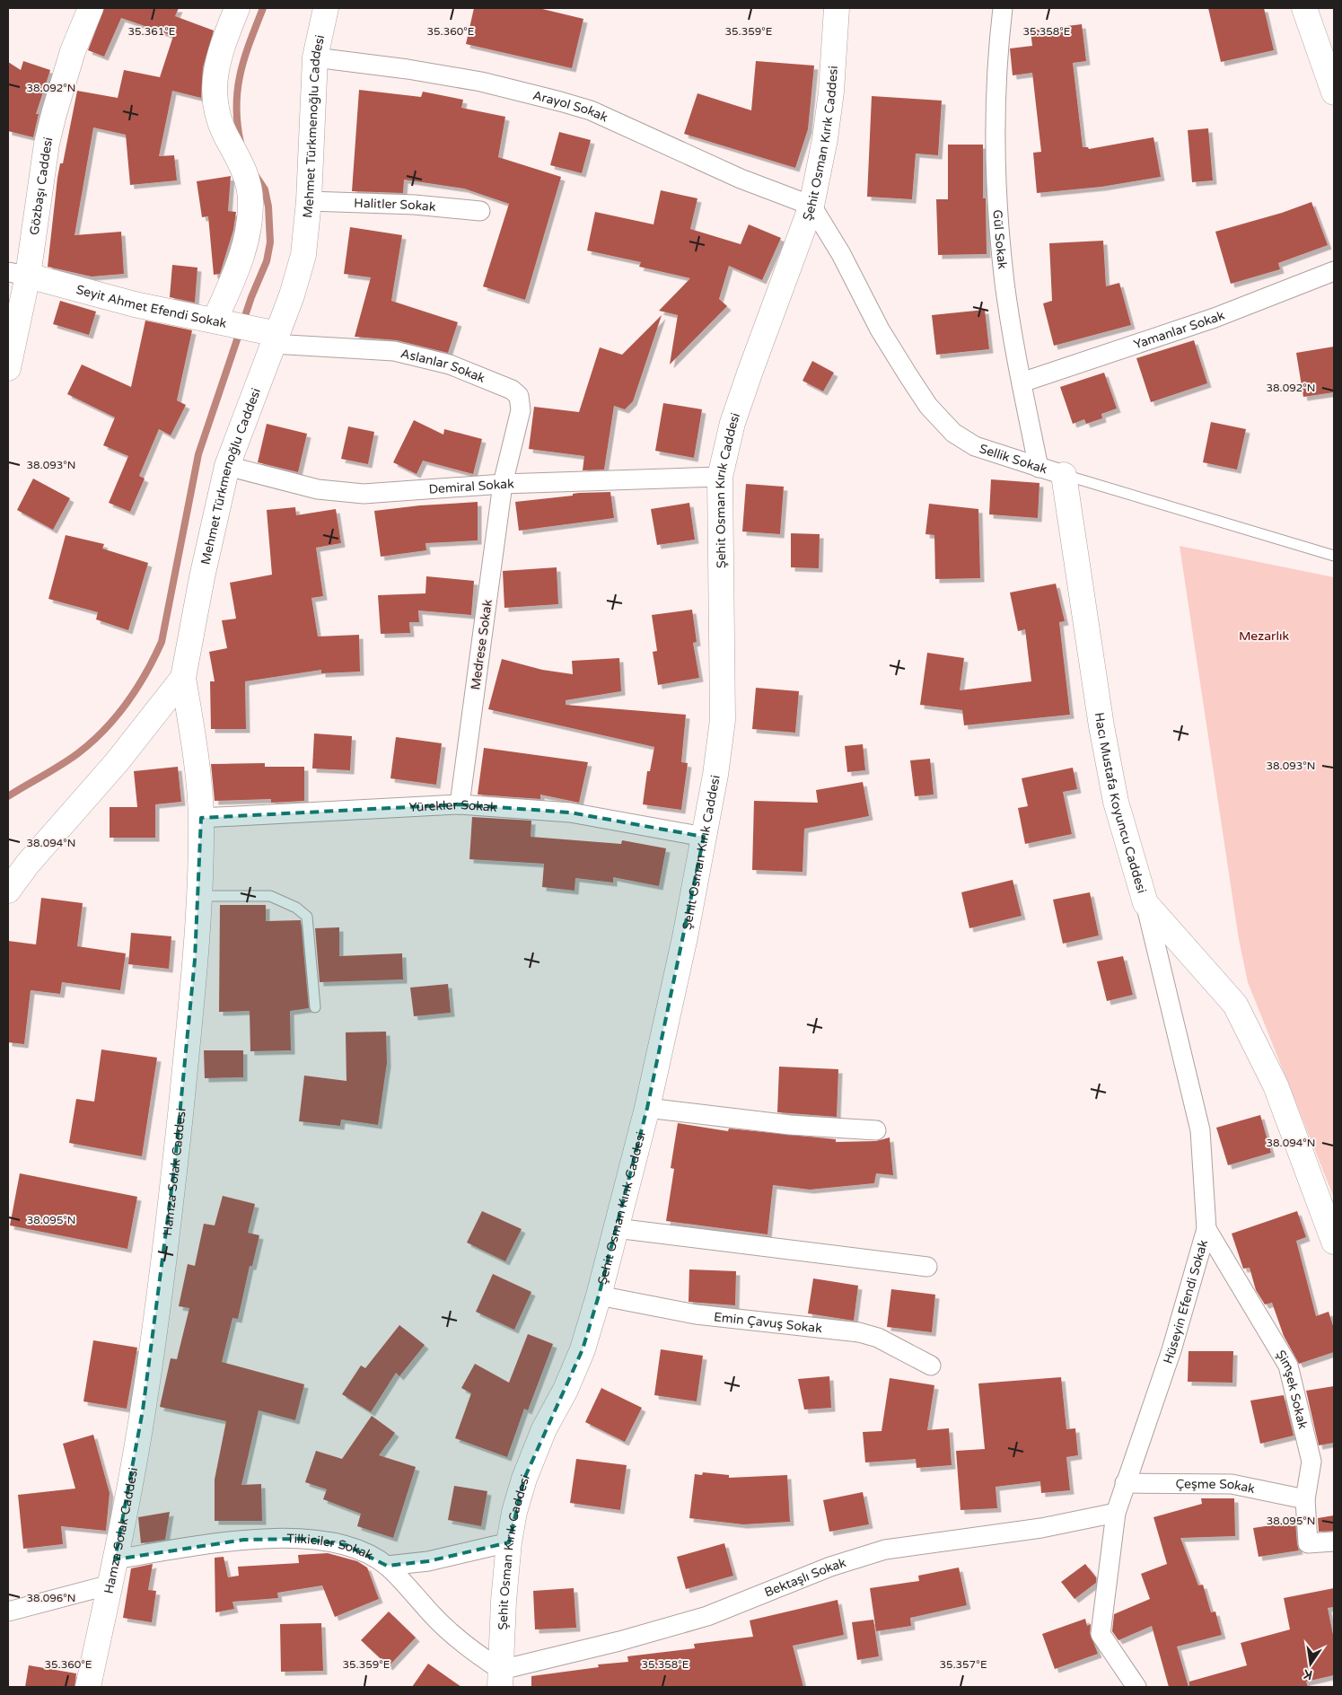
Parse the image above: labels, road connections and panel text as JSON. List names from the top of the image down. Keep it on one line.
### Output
{"streets":{"street":["Arayol Sokak","Mehmet Türkmenoğlu Caddesi","Şehit Osman Kırık Caddesi","Gözbaşı Caddesi","Halitler Sokak","Gül Sokak","Seyit Ahmet Efendi Sokak","Yamanlar Sokak","Aslanlar Sokak","Sellik Sokak","Demiral Sokak","Medrese Sokak","Hacı Mustafa Koyuncu Caddesi","Yürekler Sokak","Hamza Solak Caddesi","Hüseyin Efendi Sokak","Emin Çavuş Sokak","Şimşek Sokak","Çeşme Sokak","Tilkiciler Sokak","Bektaşlı Sokak"]},"crossings":[["Arayol Sokak","Mehmet Türkmenoğlu Caddesi"],["Arayol Sokak","Şehit Osman Kırık Caddesi"],["Arayol Sokak","Sellik Sokak"],["Mehmet Türkmenoğlu Caddesi","Halitler Sokak"],["Mehmet Türkmenoğlu Caddesi","Seyit Ahmet Efendi Sokak"],["Mehmet Türkmenoğlu Caddesi","Aslanlar Sokak"],["Mehmet Türkmenoğlu Caddesi","Demiral Sokak"],["Mehmet Türkmenoğlu Caddesi","Hamza Solak Caddesi"],["Şehit Osman Kırık Caddesi","Sellik Sokak"],["Şehit Osman Kırık Caddesi","Demiral Sokak"],["Şehit Osman Kırık Caddesi","Yürekler Sokak"],["Şehit Osman Kırık Caddesi","Emin Çavuş Sokak"],["Şehit Osman Kırık Caddesi","Tilkiciler Sokak"],["Şehit Osman Kırık Caddesi","Bektaşlı Sokak"],["Gözbaşı Caddesi","Seyit Ahmet Efendi Sokak"],["Gül Sokak","Yamanlar Sokak"],["Gül Sokak","Sellik Sokak"],["Seyit Ahmet Efendi Sokak","Aslanlar Sokak"],["Aslanlar Sokak","Demiral Sokak"],["Aslanlar Sokak","Medrese Sokak"],["Sellik Sokak","Hacı Mustafa Koyuncu Caddesi"],["Demiral Sokak","Medrese Sokak"],["Medrese Sokak","Yürekler Sokak"],["Hacı Mustafa Koyuncu Caddesi","Hüseyin Efendi Sokak"],["Yürekler Sokak","Hamza Solak Caddesi"],["Hamza Solak Caddesi","Tilkiciler Sokak"],["Hüseyin Efendi Sokak","Şimşek Sokak"],["Hüseyin Efendi Sokak","Çeşme Sokak"],["Hüseyin Efendi Sokak","Bektaşlı Sokak"],["Şimşek Sokak","Çeşme Sokak"],["Tilkiciler Sokak","Bektaşlı Sokak"]],"parks":["Mezarlık"],"north":"bottom","coordinates":["35.361°E","35.360°E","35.359°E","35.358°E","38.092°N","38.093°N","38.094°N","38.095°N","38.096°N","35.357°E"]}
